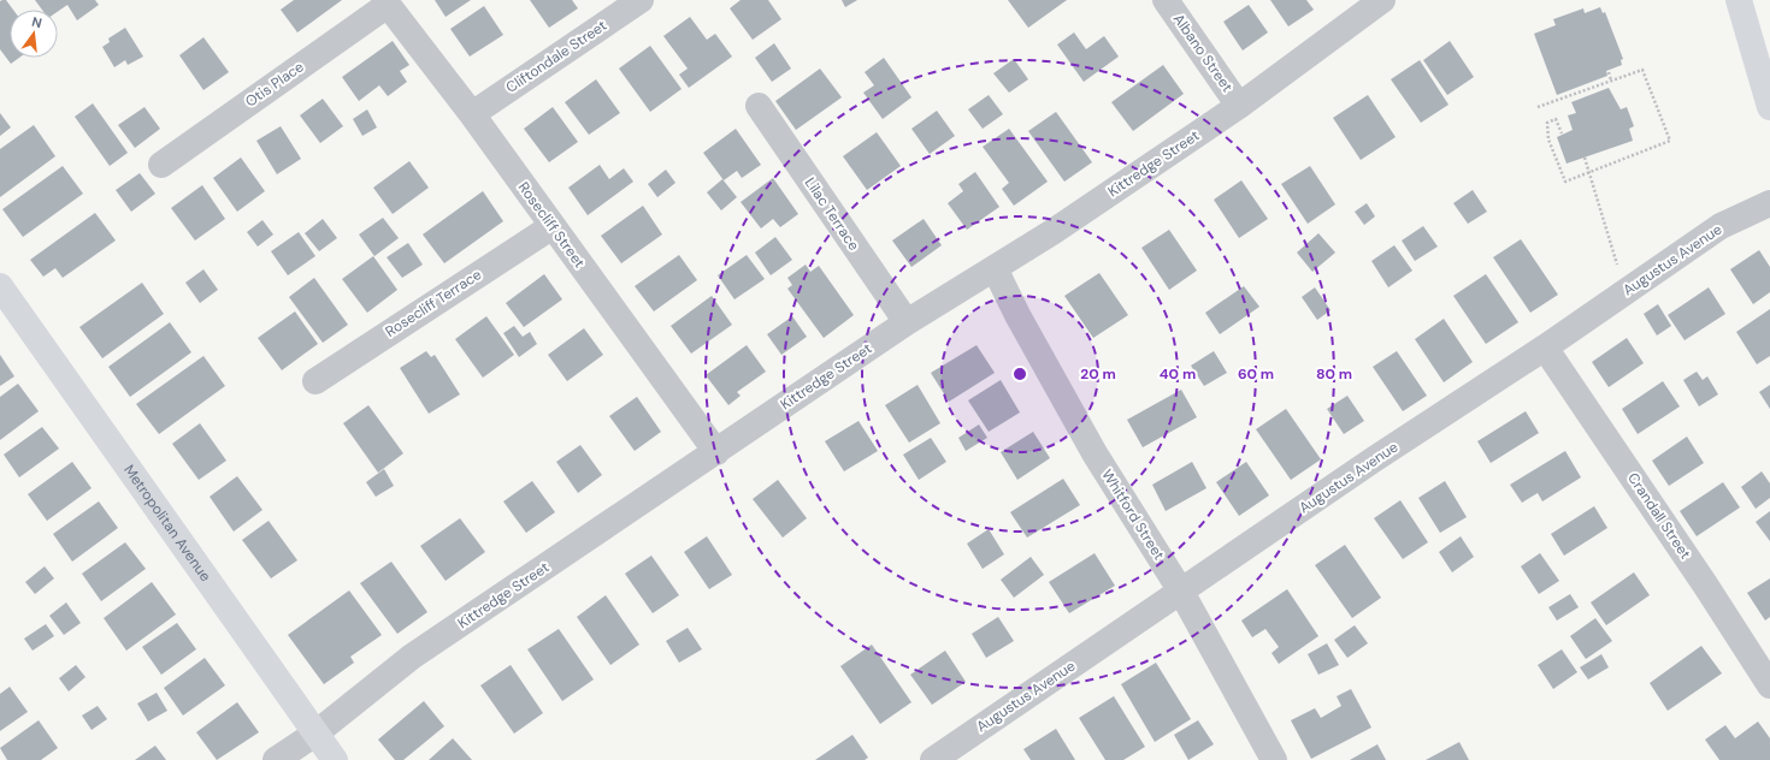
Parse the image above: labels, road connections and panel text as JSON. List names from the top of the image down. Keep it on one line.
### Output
{"streets":{"street":["Albano Street","Cliftondale Street","Otis Place","Kittredge Street","Lilac Terrace","Rosecliff Street","Augustus Avenue","Rosecliff Terrace","Whitford Street","Crandall Street","Metropolitan Avenue"]},"crossings":[["Albano Street","Kittredge Street"],["Cliftondale Street","Rosecliff Street"],["Otis Place","Rosecliff Street"],["Kittredge Street","Lilac Terrace"],["Kittredge Street","Rosecliff Street"],["Kittredge Street","Whitford Street"],["Kittredge Street","Metropolitan Avenue"],["Rosecliff Street","Rosecliff Terrace"],["Augustus Avenue","Whitford Street"],["Augustus Avenue","Crandall Street"]],"north":"top","rings":["20 m","40 m","60 m","80 m"]}
